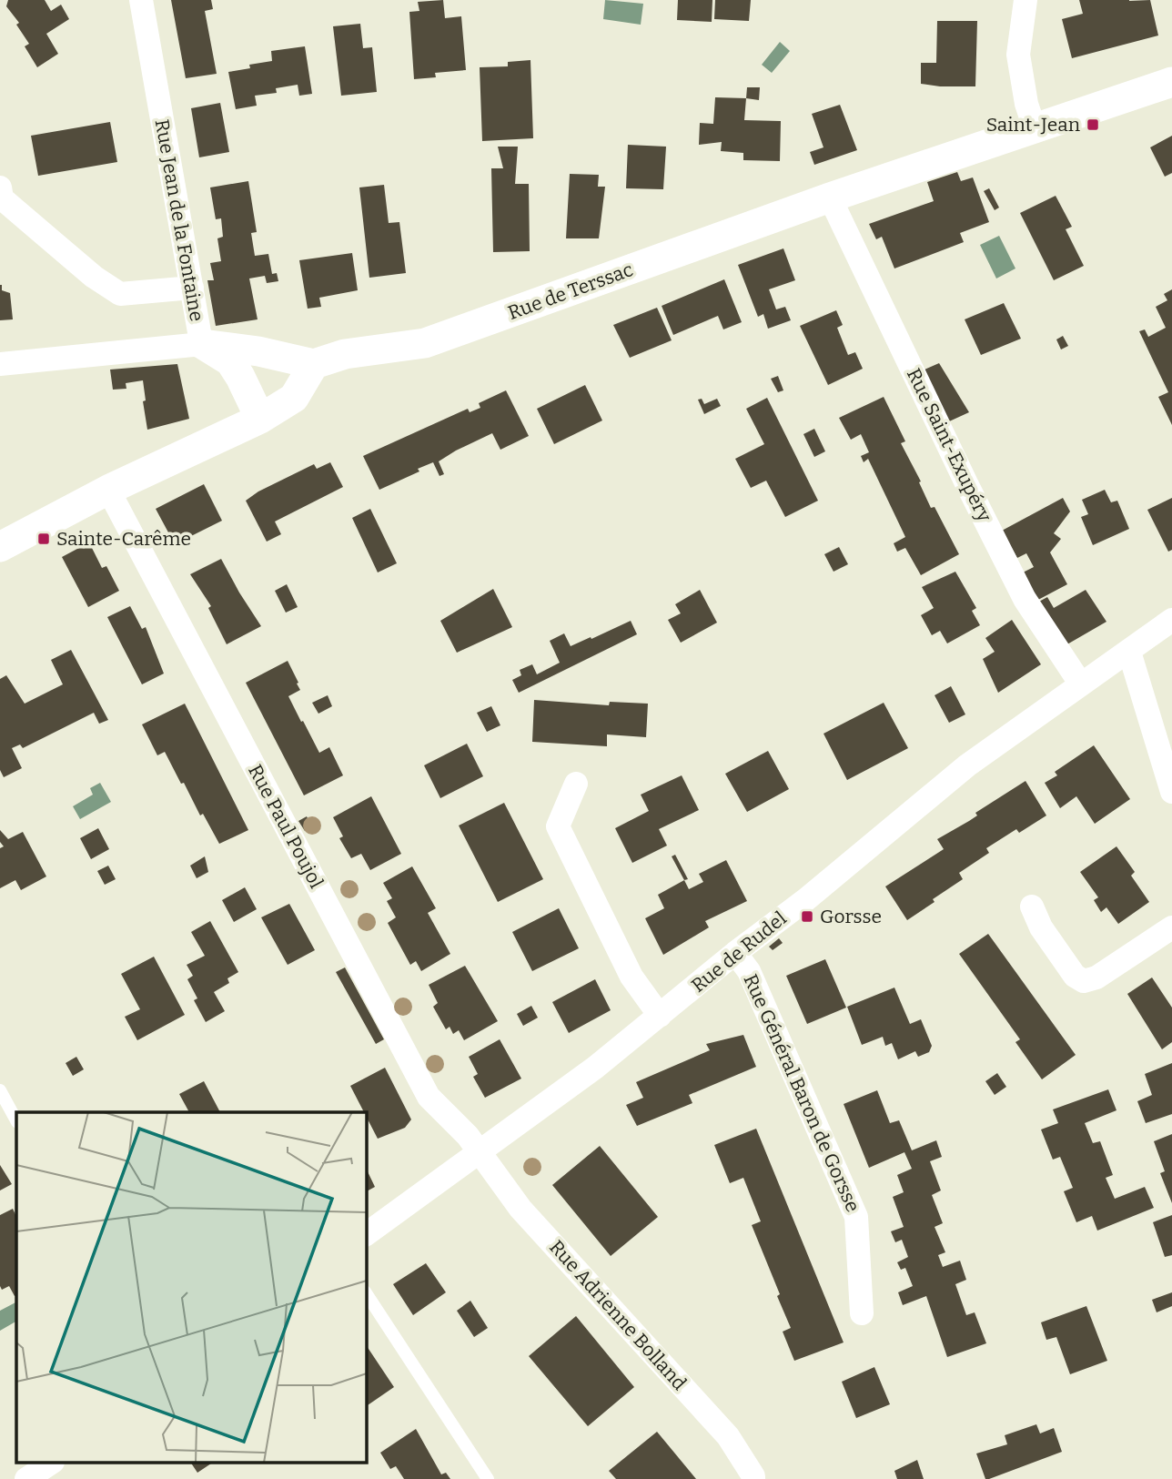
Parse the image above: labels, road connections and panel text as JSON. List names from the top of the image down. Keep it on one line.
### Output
{"streets":{"street":["Rue Jean de la Fontaine","Rue de Terssac","Rue Saint-Exupéry","Rue Paul Poujol","Rue de Rudel","Rue Général Baron de Gorsse","Rue Adrienne Bolland"]},"crossings":[["Rue de Terssac","Rue Saint-Exupéry"],["Rue Saint-Exupéry","Rue de Rudel"],["Rue Paul Poujol","Rue de Rudel"],["Rue Paul Poujol","Rue Adrienne Bolland"],["Rue de Rudel","Rue Général Baron de Gorsse"],["Rue de Rudel","Rue Adrienne Bolland"]],"places":{"transit":["Saint-Jean","Sainte-Carême","Gorsse"]}}
